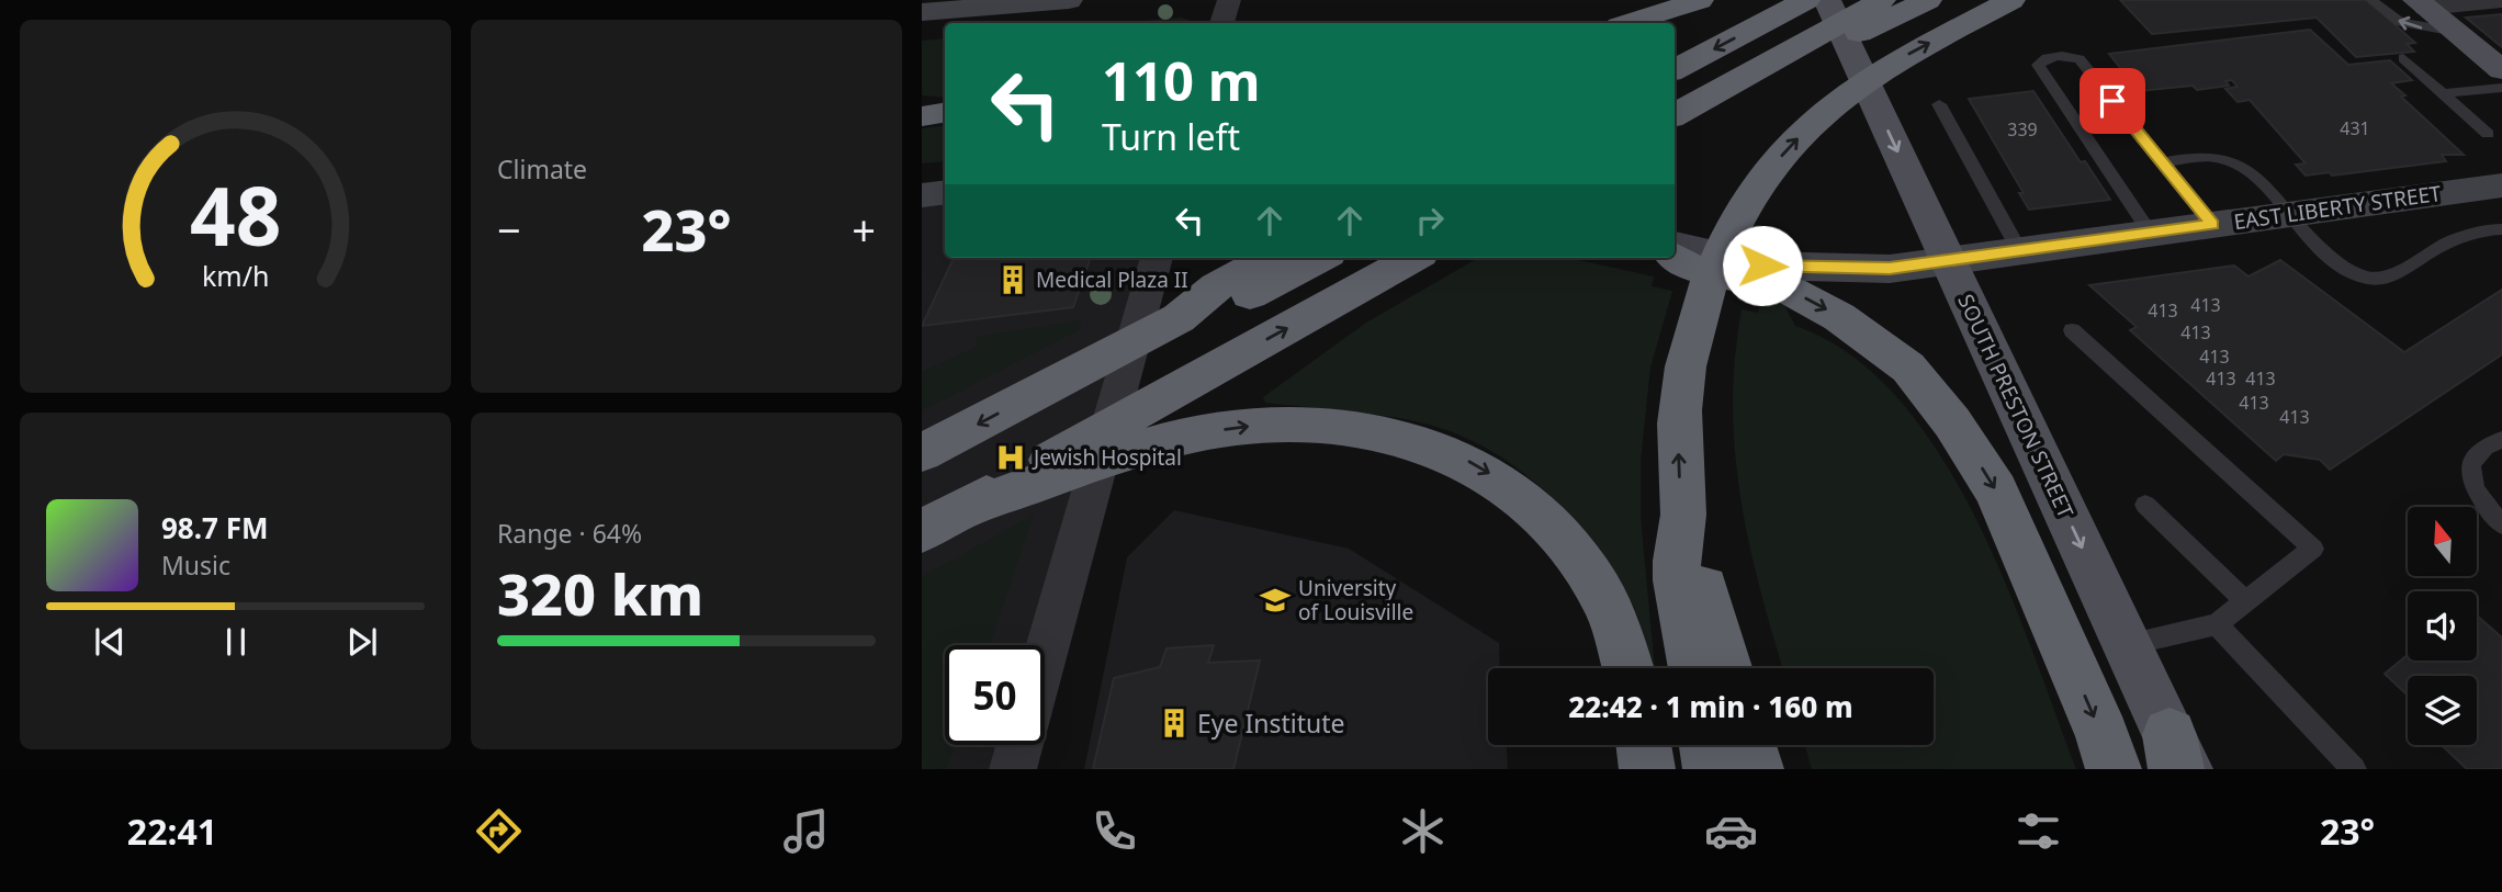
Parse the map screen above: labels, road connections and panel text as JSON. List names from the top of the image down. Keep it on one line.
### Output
{"streets":{"main road":["EAST LIBERTY STREET","SOUTH PRESTON STREET"]},"crossings":[["EAST LIBERTY STREET","SOUTH PRESTON STREET"]],"one_way":["SOUTH PRESTON STREET"],"places":{"building":["Medical Plaza II","Eye Institute"],"hospital":["Jewish Hospital"],"school or university":["University of Louisville"]},"house_numbers":["431","339","413","413","413","413","413","413","413","413"],"north":"top","page":{"tile":["Climate",["Range · 64%","320 km"]],"turn":["110 m","Turn left"],"heat":["−","23°","+"],"song":["98.7 FM","Music"],"limit":"50","trip":"22:42 · 1 min · 160 m","tabs":["22:41","23°"],"gauge":["48","km/h"]}}
